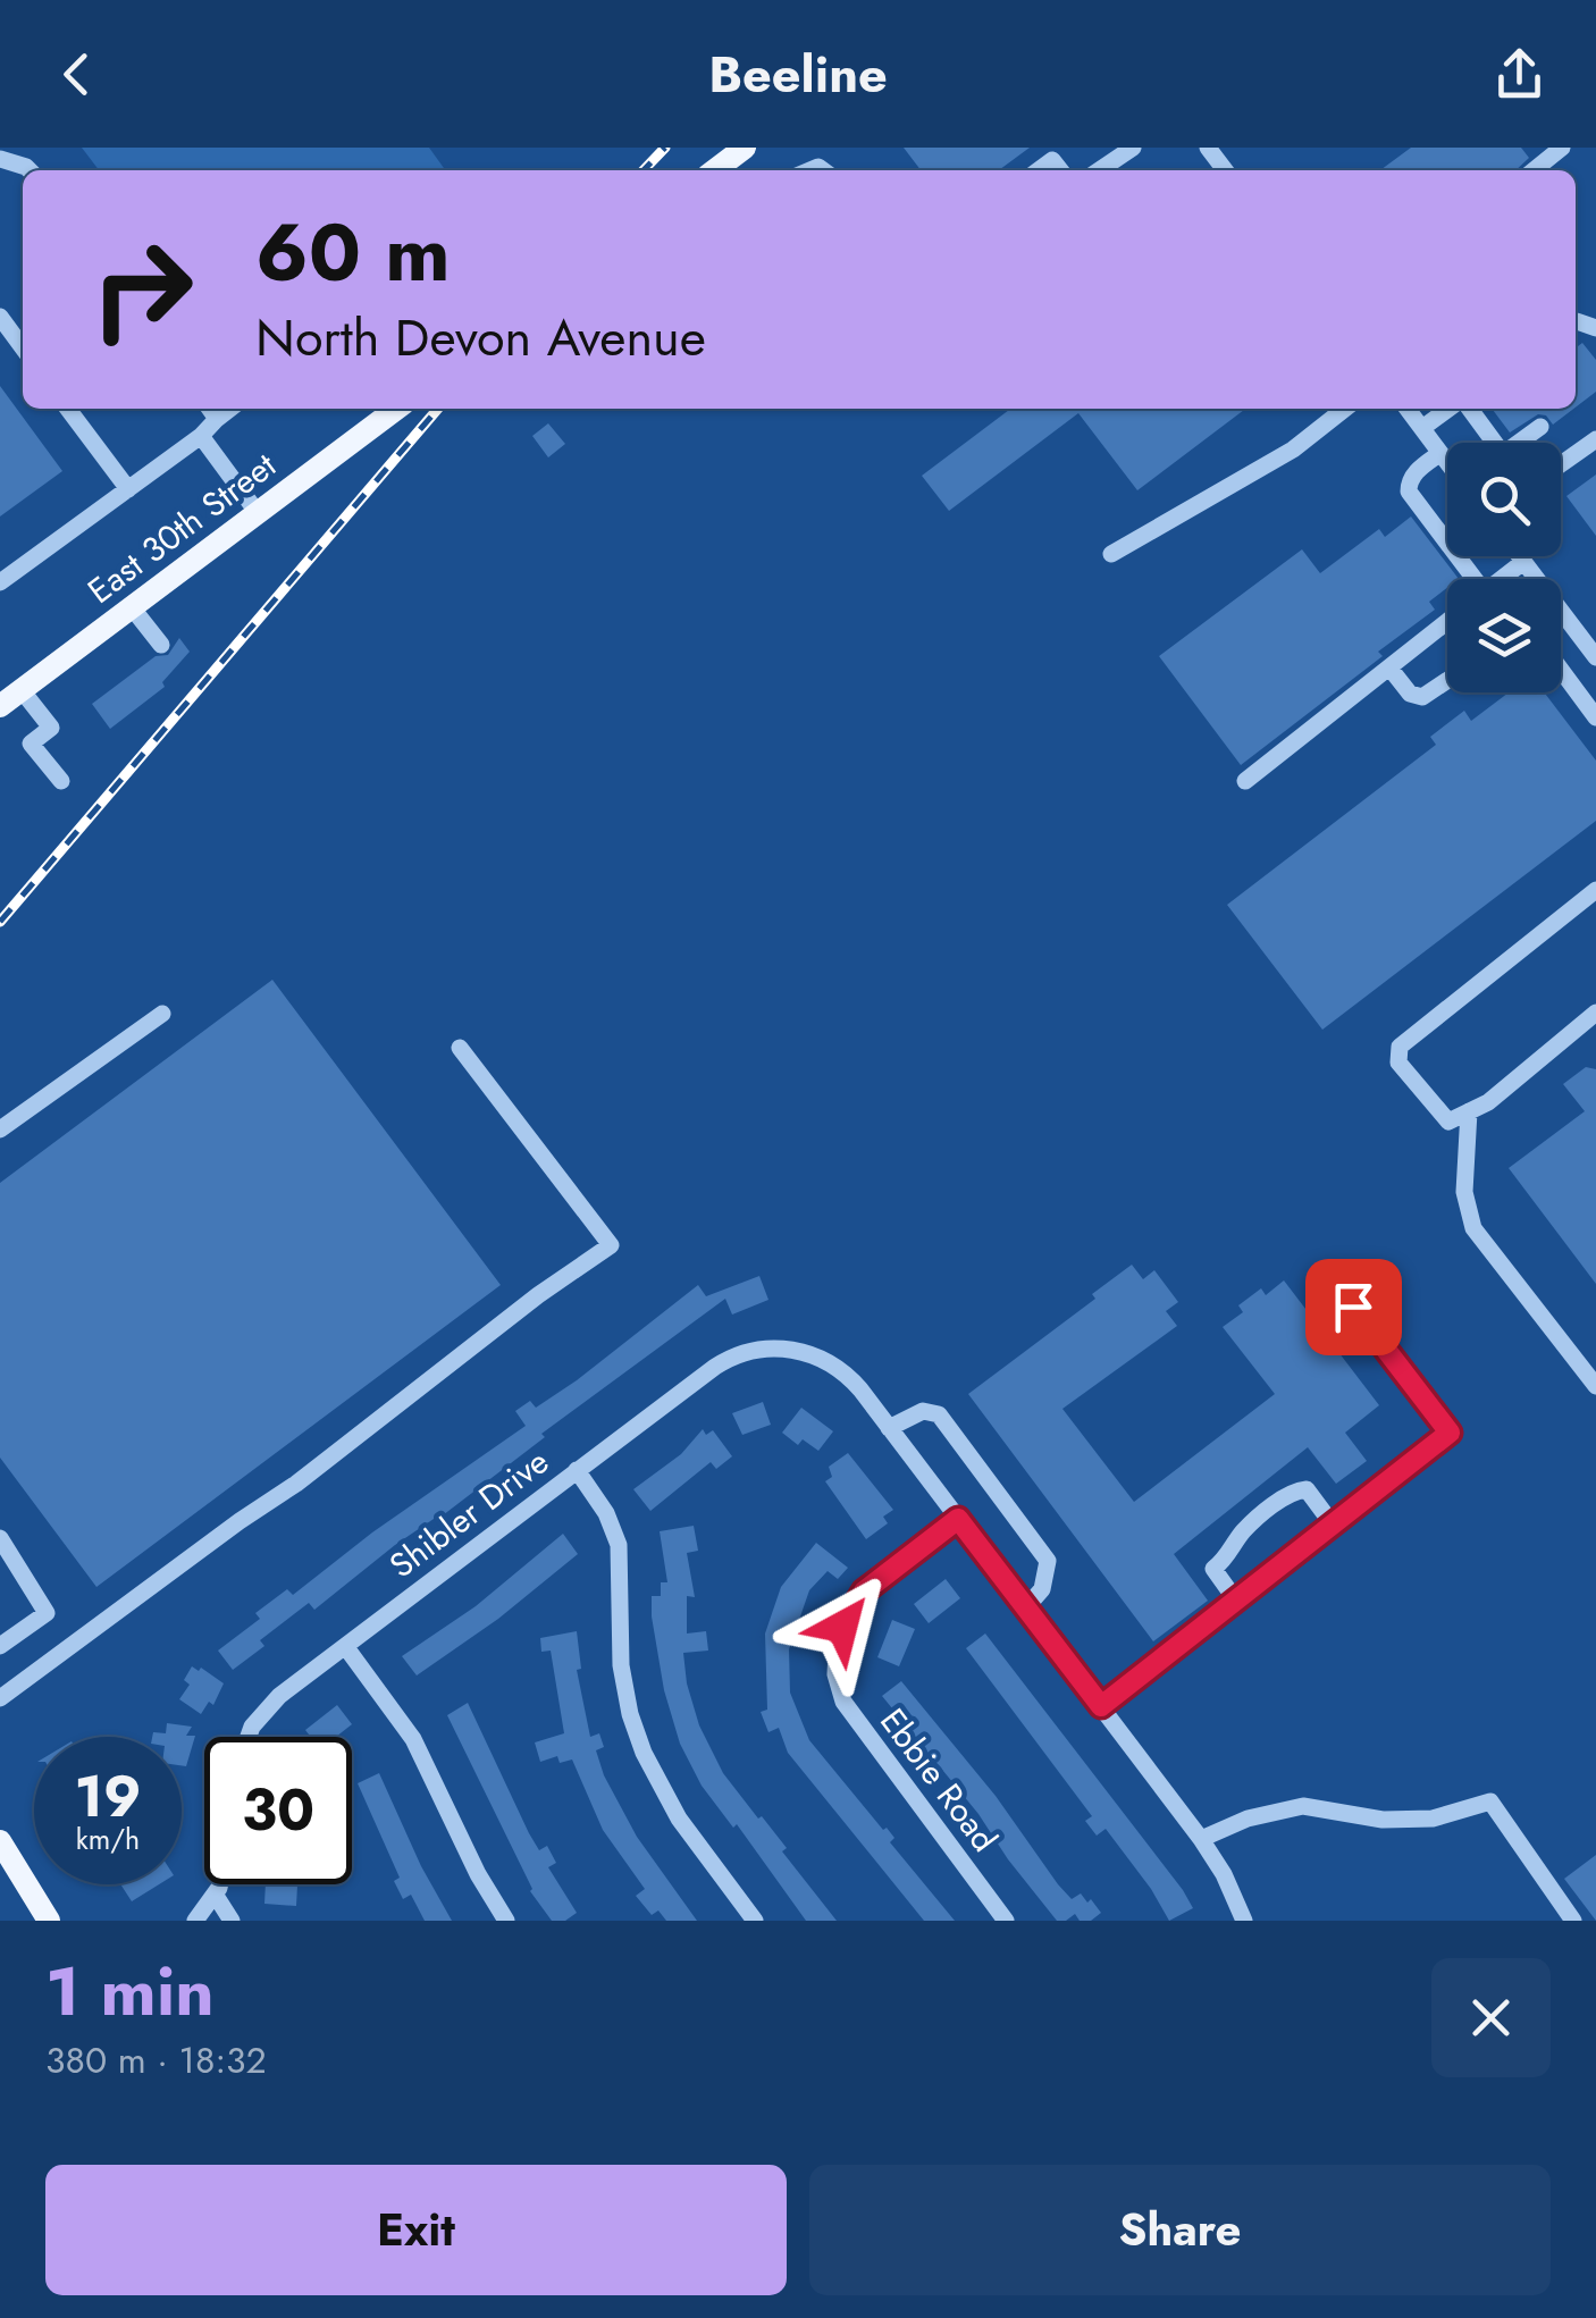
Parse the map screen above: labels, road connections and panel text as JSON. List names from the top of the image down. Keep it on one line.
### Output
{"streets":{"main road":["East 30th Street"],"street":["Shibler Drive","Ebbie Road"]},"page":{"header":"Beeline","turn":["60 m","North Devon Avenue"],"speed":"19 km/h","limit":"30","heading":["1 min","380 m · 18:32"],"buttons":["Exit","Share"]}}
